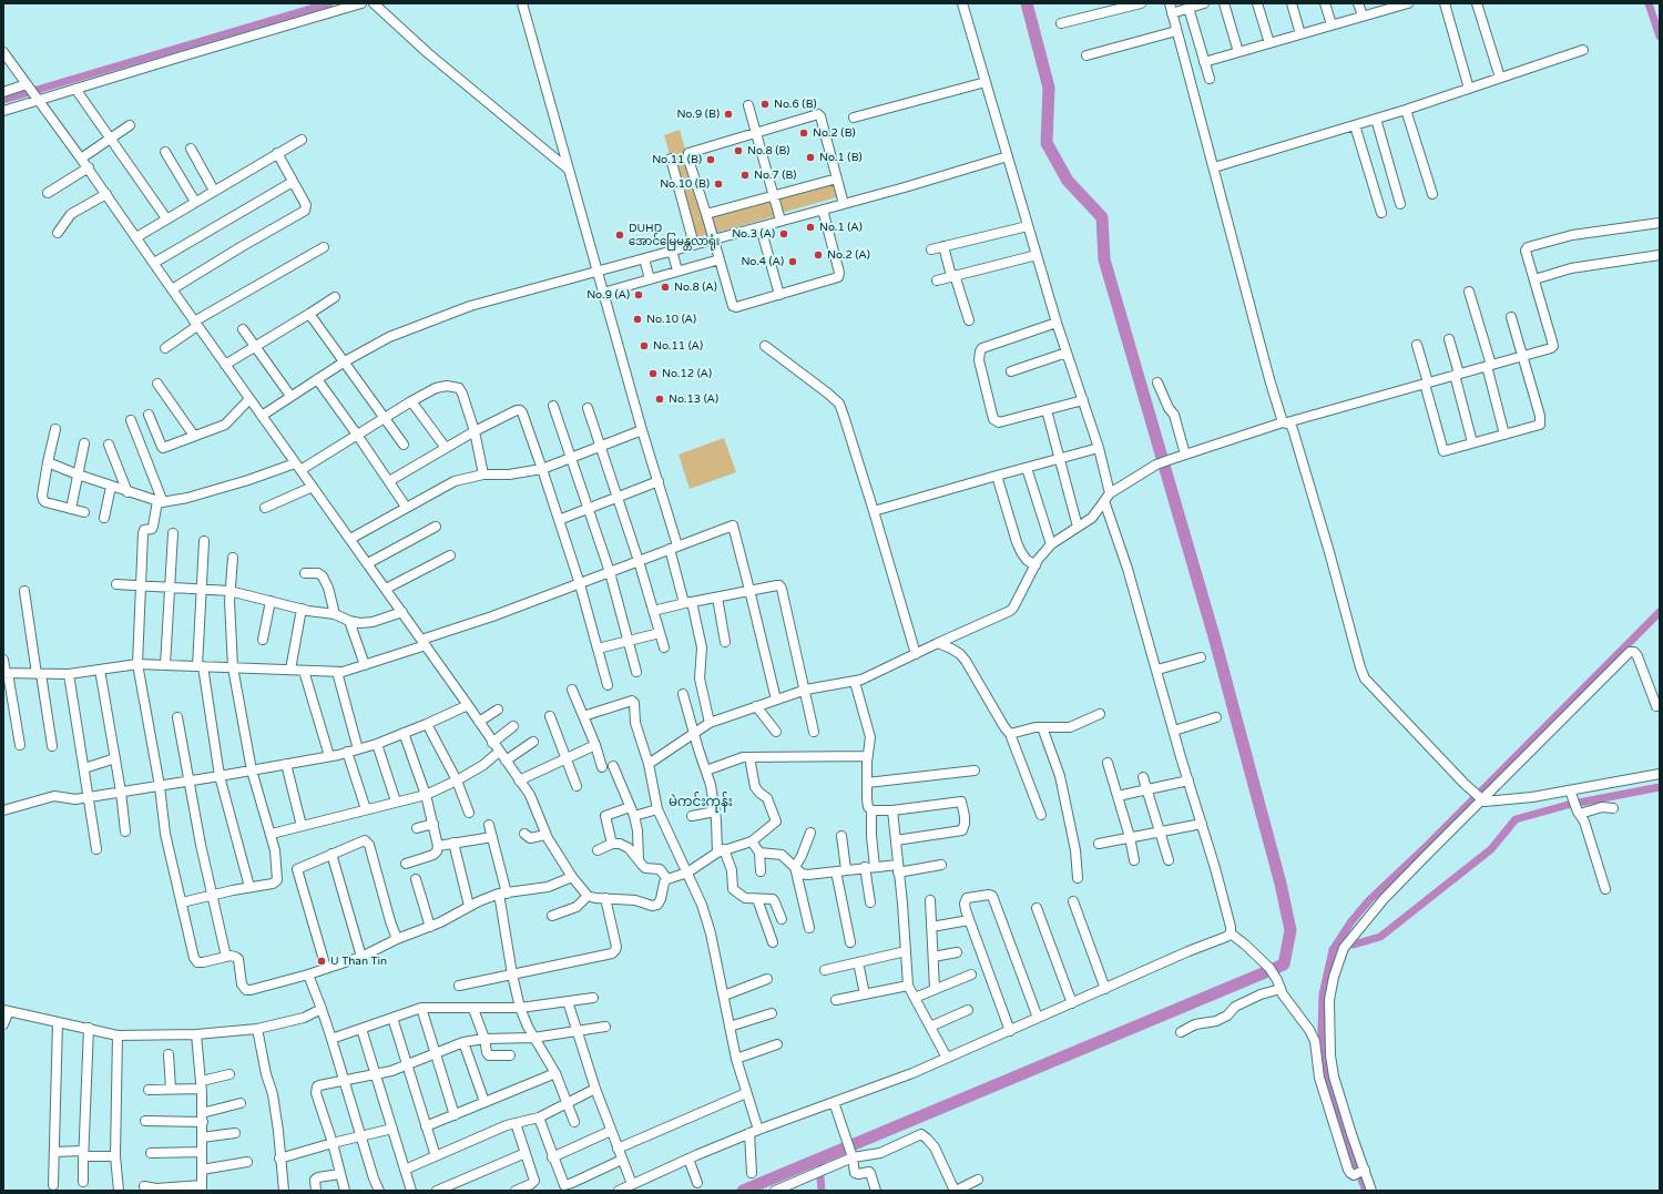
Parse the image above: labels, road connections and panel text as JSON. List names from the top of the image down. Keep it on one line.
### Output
{"districts":["မဲကင်းကုန်း"],"places":["No.6 (B)","No.9 (B)","No.2 (B)","No.8 (B)","No.1 (B)","No.11 (B)","No.7 (B)","No.10 (B)","No.1 (A)","No.3 (A)","DUHD အောင်မြေမန္တလာရုံး","No.2 (A)","No.4 (A)","No.8 (A)","No.9 (A)","No.10 (A)","No.11 (A)","No.12 (A)","No.13 (A)","U Than Tin"]}
